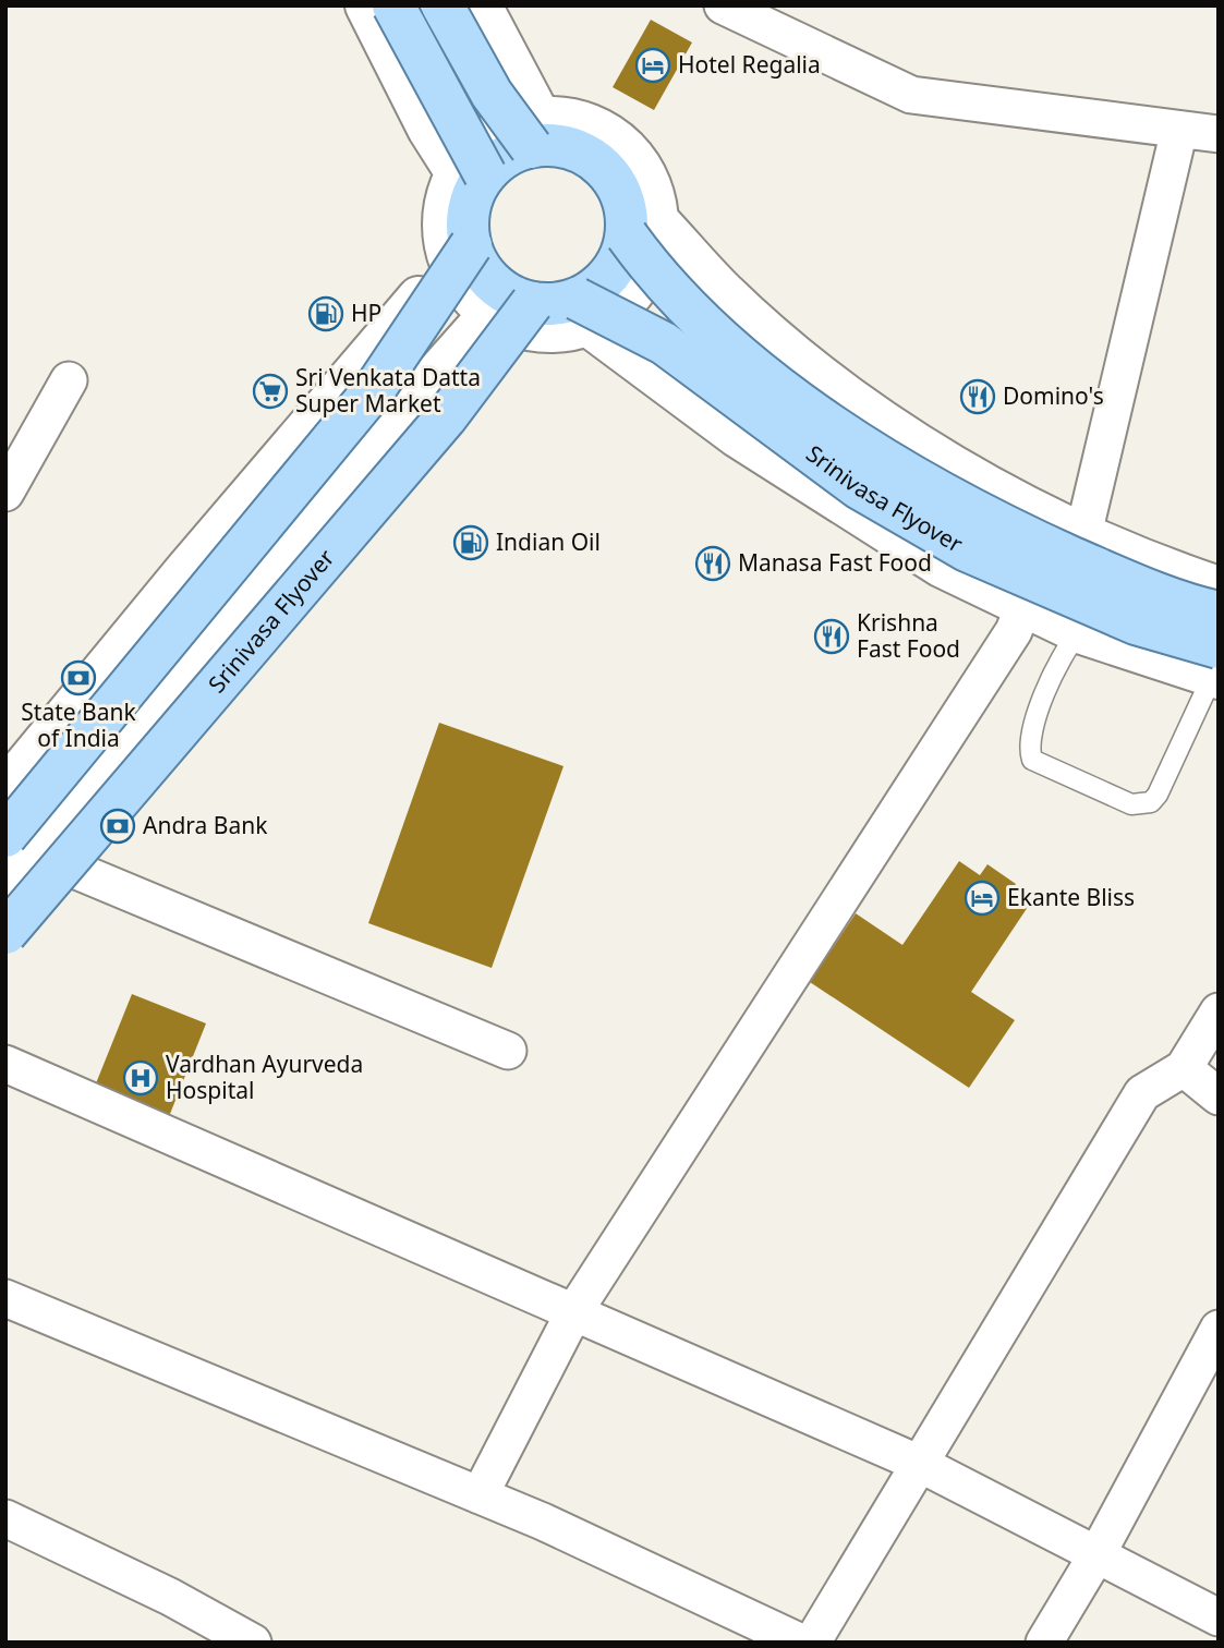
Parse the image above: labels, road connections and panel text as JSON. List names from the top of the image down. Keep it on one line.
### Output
{"streets":{"main road":["Srinivasa Flyover"]},"places":{"hotel":["Hotel Regalia","Ekante Bliss"],"fuel station":["HP","Indian Oil"],"supermarket":["Sri Venkata Datta Super Market"],"restaurant":["Domino's","Manasa Fast Food","Krishna Fast Food"],"bank":["State Bank of India","Andra Bank"],"hospital":["Vardhan Ayurveda Hospital"]}}
